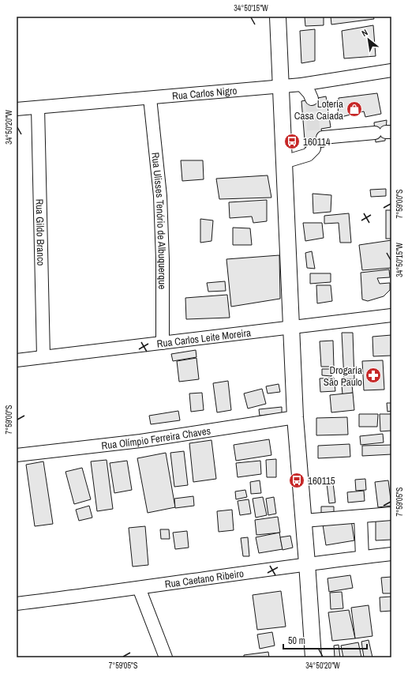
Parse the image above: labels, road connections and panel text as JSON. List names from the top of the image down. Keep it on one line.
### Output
{"streets":{"street":["Rua Carlos Nigro","Rua Ulisses Tenório de Albuquerque","Rua Gildo Branco","Rua Carlos Leite Moreira","Rua Olímpio Ferreira Chaves","Rua Caetano Ribeiro"]},"crossings":[["Rua Carlos Nigro","Rua Ulisses Tenório de Albuquerque"],["Rua Carlos Nigro","Rua Gildo Branco"],["Rua Ulisses Tenório de Albuquerque","Rua Carlos Leite Moreira"],["Rua Gildo Branco","Rua Carlos Leite Moreira"]],"places":{"shop":["Loteria Casa Caiada"],"bus stop":["160114","160115"],"pharmacy":["Drogaria São Paulo"]},"scale_bar":"50 m","north":"top left","coordinates":["34°50'15\"W","34°50'20\"W","7°59'00\"S","7°59'05\"S"]}
